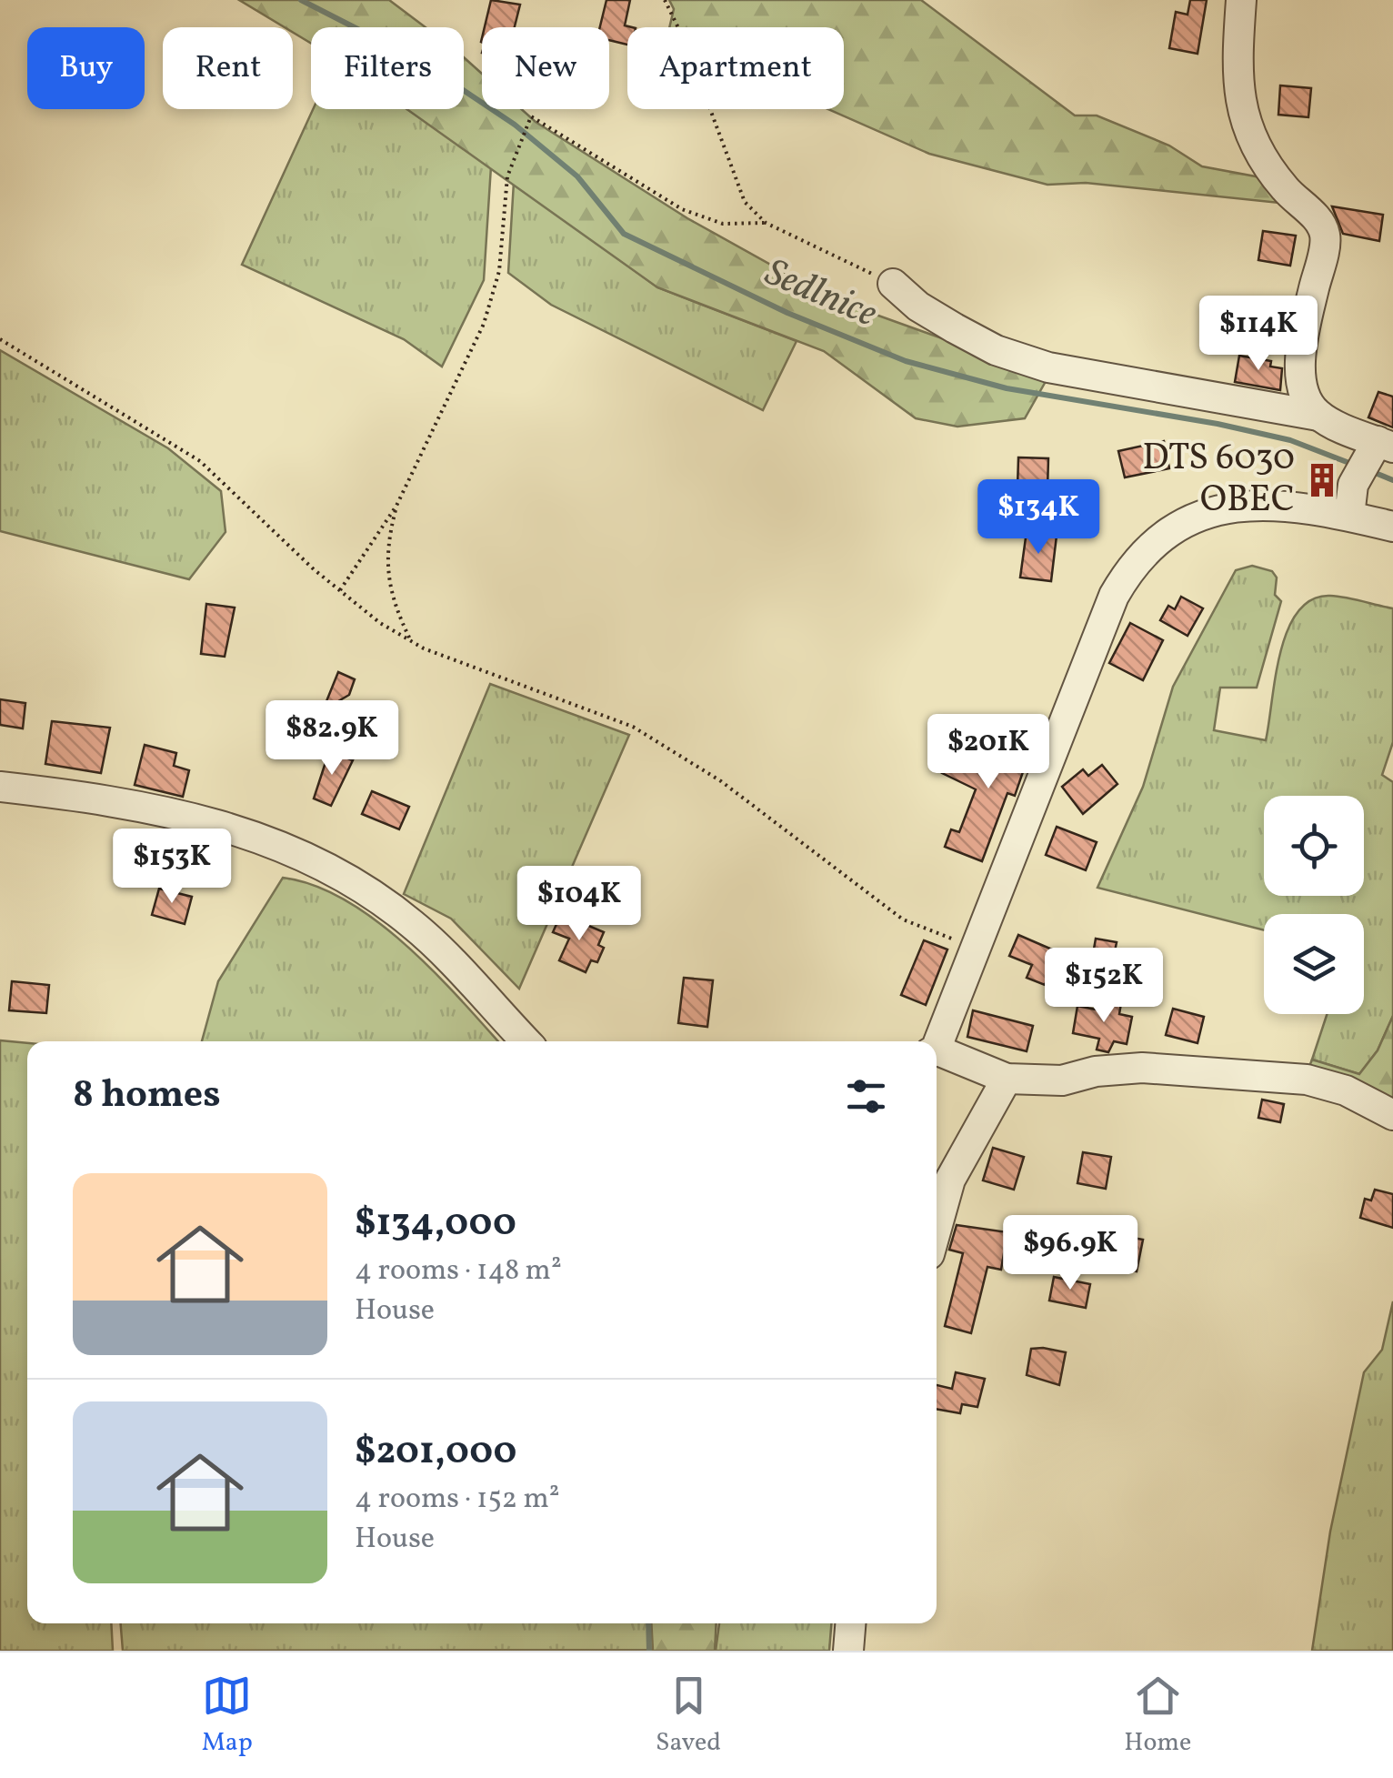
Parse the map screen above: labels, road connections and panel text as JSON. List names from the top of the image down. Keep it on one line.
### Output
{"water":["Sedlnice"],"places":{"building":["DTS 6030 OBEC"]},"page":{"chip":["Buy","Rent","Filters","New","Apartment"],"price":["$114K","$134K","$82.9K","$201K","$153K","$104K","$152K","$96.9K"],"heading":"8 homes","list":[{"name":"$134,000","note":"4 rooms · 148 m² · House"},{"name":"$201,000","note":"4 rooms · 152 m² · House"}],"tabs":["Map","Saved","Home"]}}
